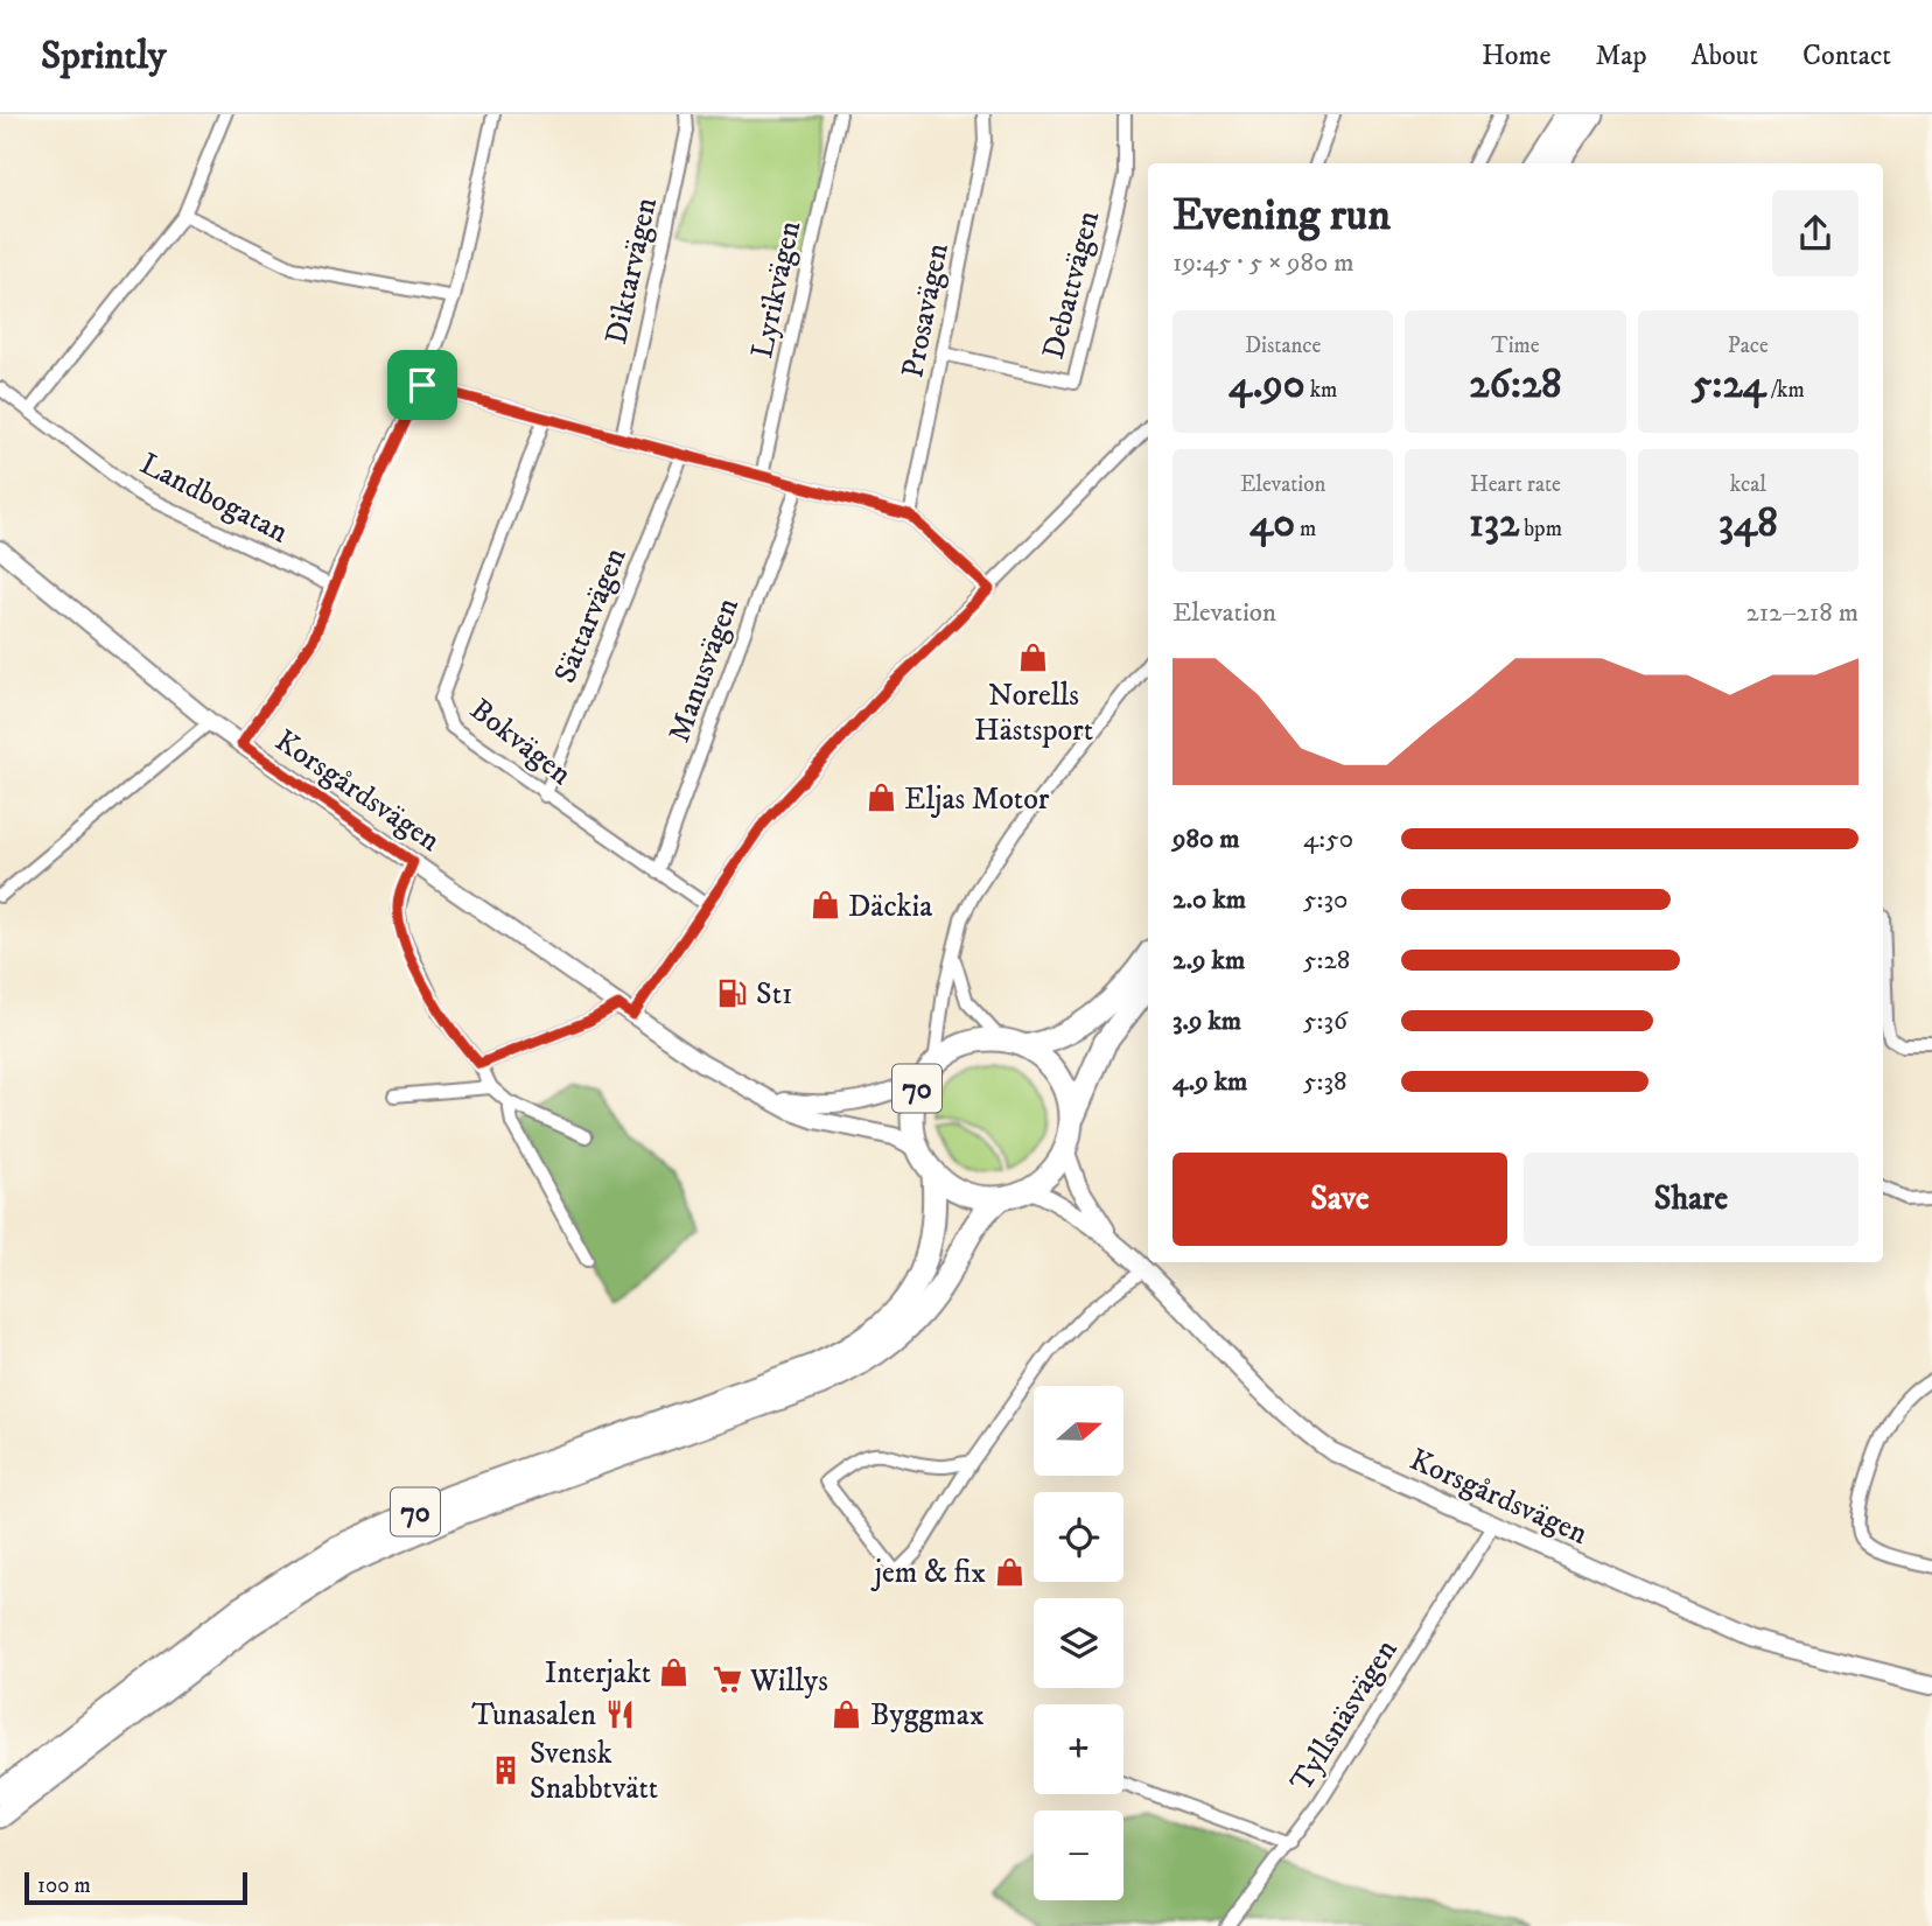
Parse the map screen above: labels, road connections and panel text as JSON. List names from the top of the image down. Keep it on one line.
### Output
{"streets":{"highway":["70"],"street":["Diktarvägen","Debattvägen","Lyrikvägen","Prosavägen","Landbogatan","Sättarvägen","Manusvägen","Bokvägen","Korsgårdsvägen","Tyllsnäsvägen"]},"crossings":[["Debattvägen","Prosavägen"],["Sättarvägen","Bokvägen"],["Manusvägen","Bokvägen"],["Korsgårdsvägen","70"],["Korsgårdsvägen","Tyllsnäsvägen"]],"places":{"shop":["Norells Hästsport","Eljas Motor","Däckia","jem & fix","Interjakt","Byggmax"],"fuel station":["St1"],"supermarket":["Willys"],"restaurant":["Tunasalen"],"building":["Svensk Snabbtvätt"]},"scale_bar":"100 m","north":"right","page":{"header":"Sprintly","nav":["Home","Map","About","Contact"],"heading":["Evening run","19:45 · 5 × 980 m"],"stats":[["Distance","4.90 km"],["Time","26:28"],["Pace","5:24 /km"],["Elevation","40 m"],["Heart rate","132 bpm"],["kcal","348"]],"chart":["Elevation","212–218 m"],"list":[{"name":"980 m","note":"4:50"},{"name":"2.0 km","note":"5:30"},{"name":"2.9 km","note":"5:28"},{"name":"3.9 km","note":"5:36"},{"name":"4.9 km","note":"5:38"}],"buttons":["Save","Share"],"map_buttons":["+","−"],"scale":"100 m"}}
